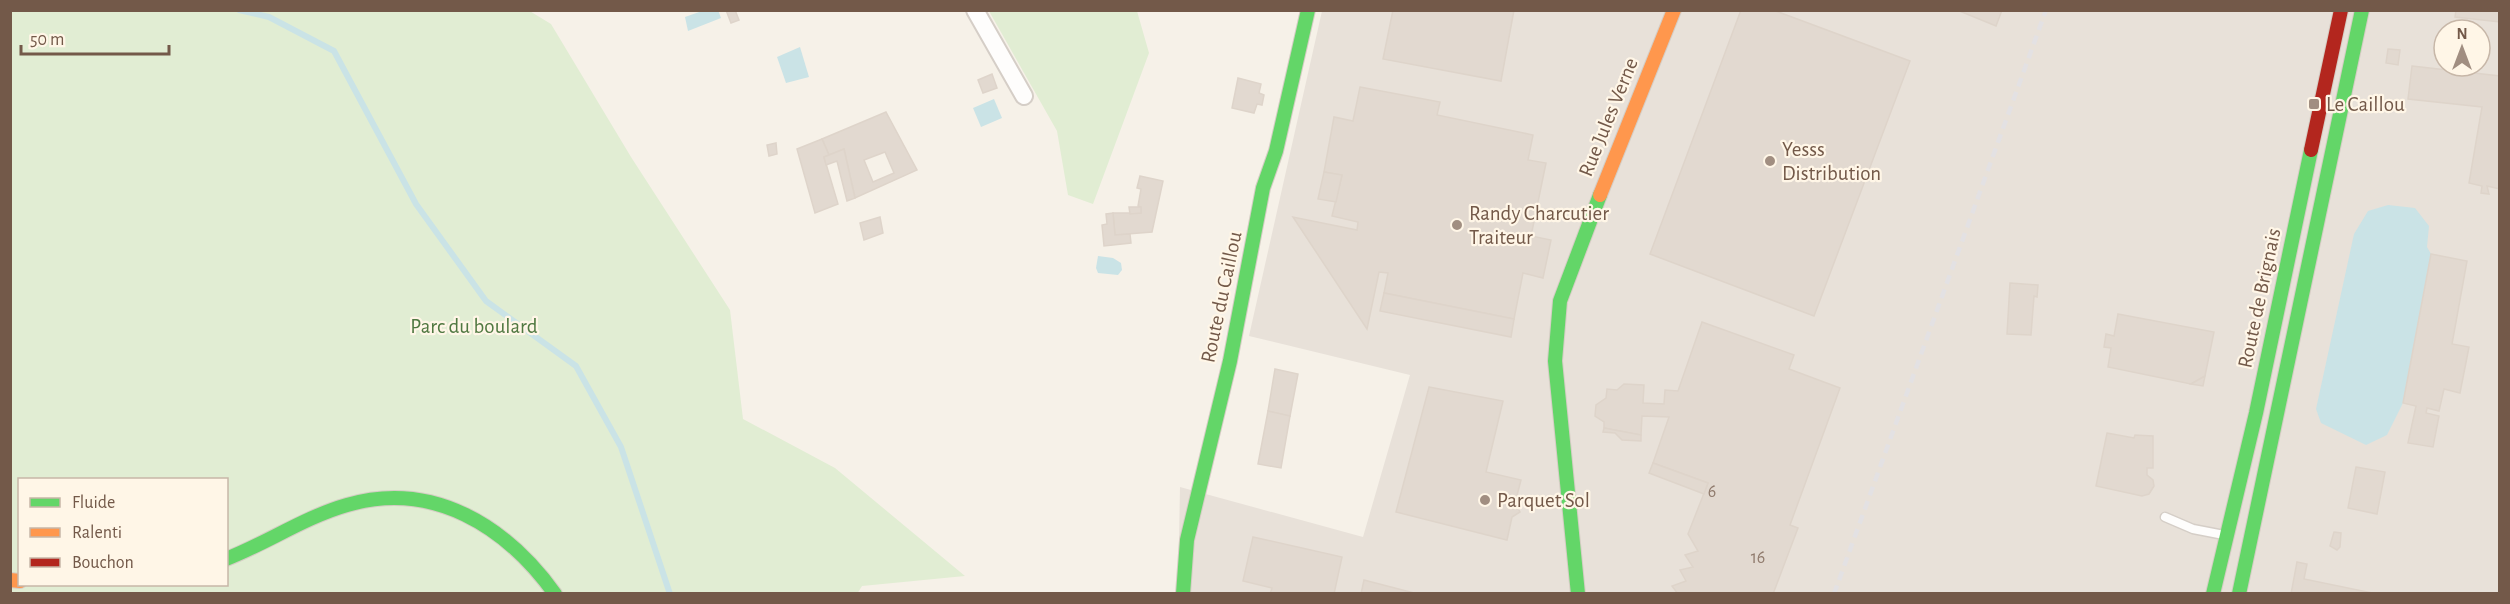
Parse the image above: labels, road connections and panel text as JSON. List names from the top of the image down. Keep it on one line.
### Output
{"streets":{"main road":["Rue Jules Verne","Route du Caillou","Route de Brignais"]},"parks":["Parc du boulard"],"places":{"transit":["Le Caillou"],"other":["Yesss Distribution","Randy Charcutier Traiteur","Parquet Sol"]},"house_numbers":["6","16"],"legend":["Fluide","Ralenti","Bouchon"],"scale_bar":"50 m","north":"top"}
